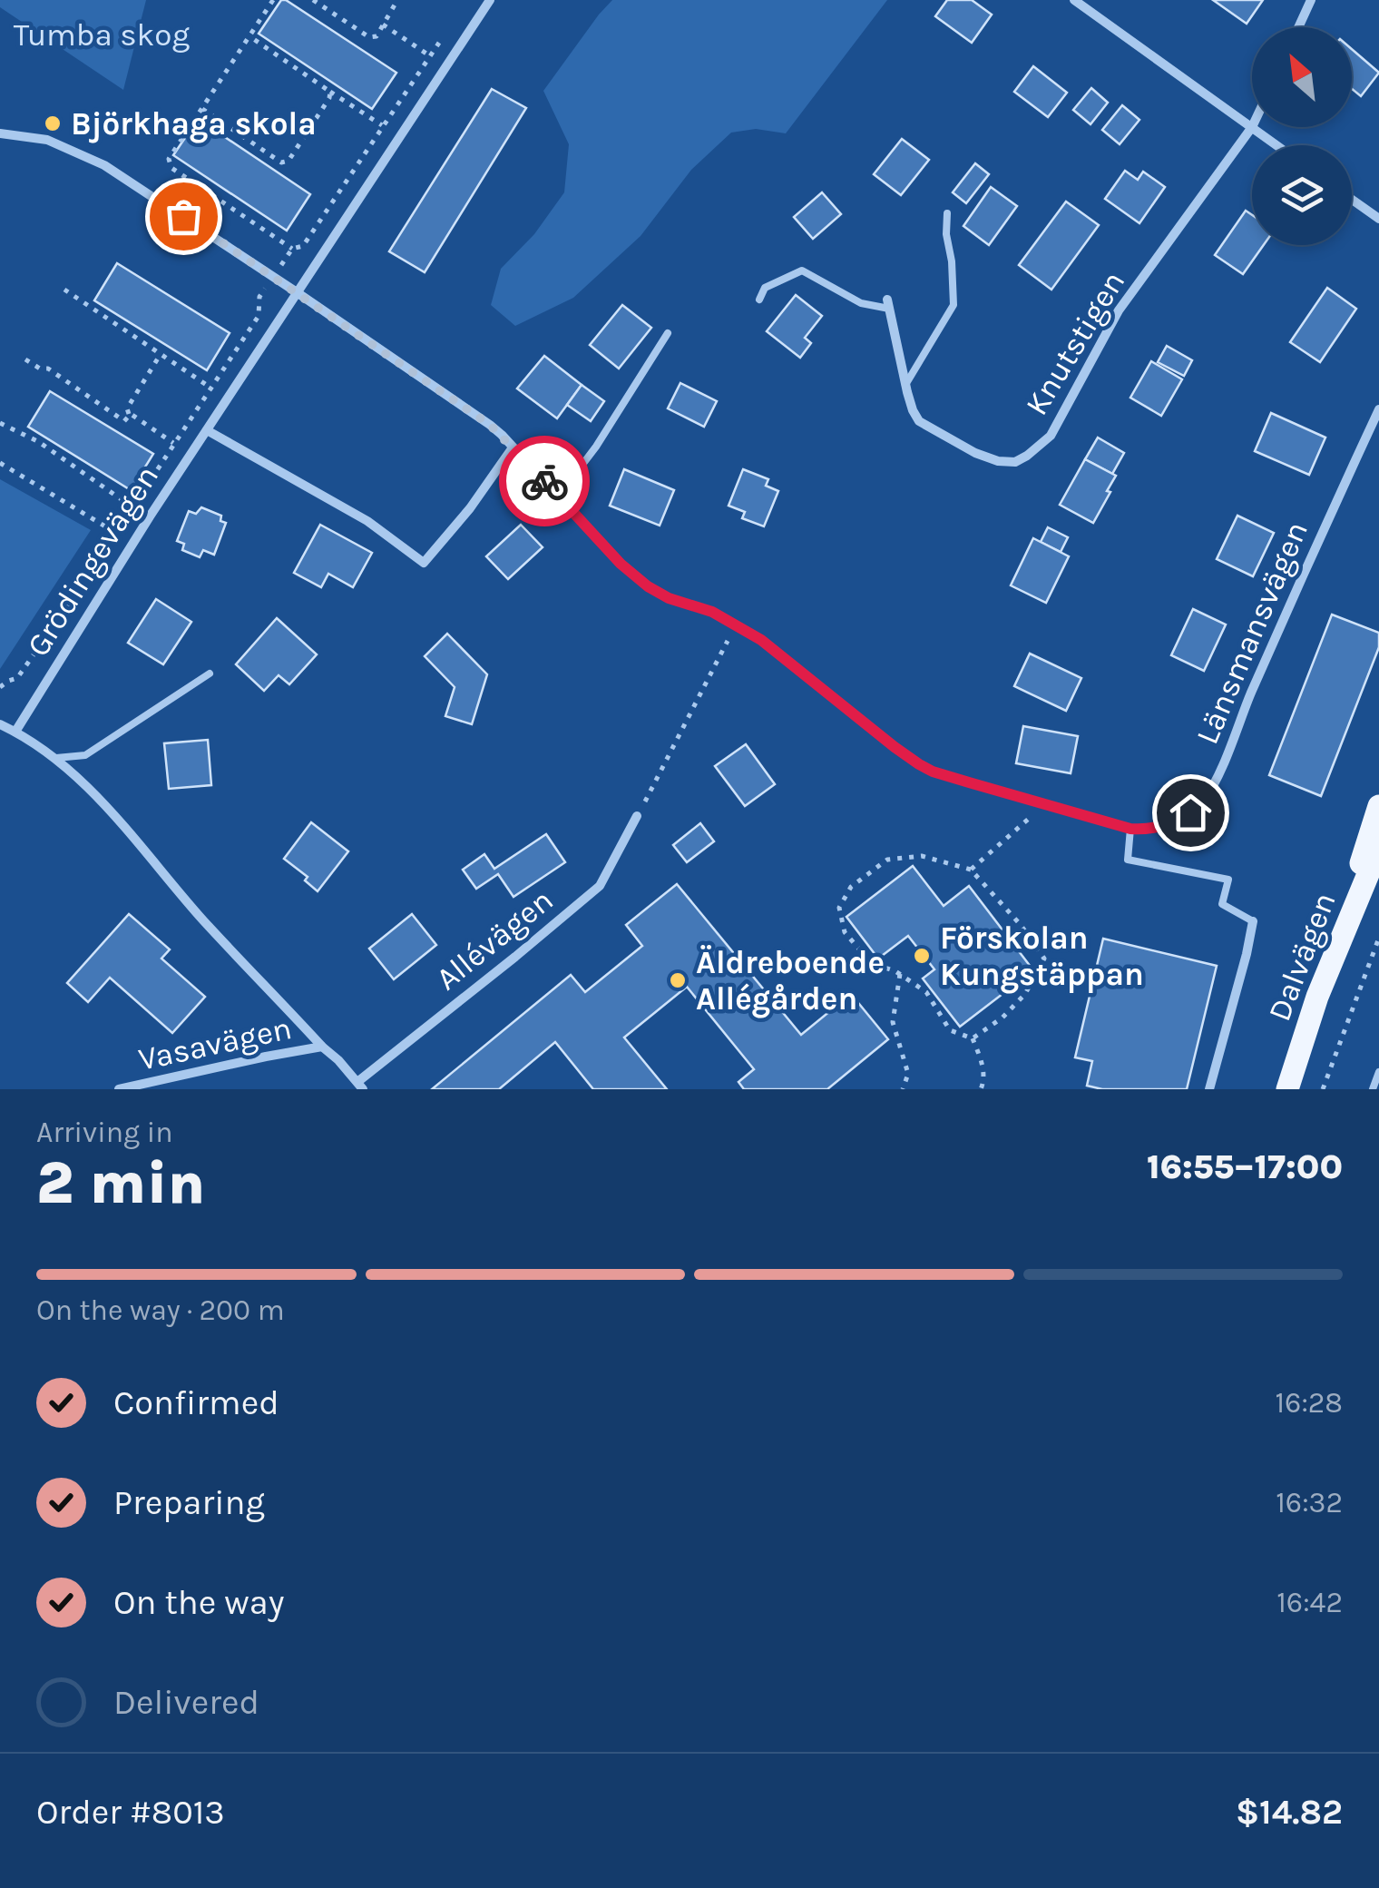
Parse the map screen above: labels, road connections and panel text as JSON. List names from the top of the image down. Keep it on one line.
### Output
{"streets":{"main road":["Dalvägen"],"street":["Knutstigen","Grödingevägen","Länsmansvägen","Allévägen","Vasavägen"]},"parks":["Tumba skog"],"places":["Björkhaga skola","Förskolan Kungstäppan","Äldreboende Allégården"],"north":"top left","page":{"heading":["2 min","Arriving in","16:55–17:00"],"panel":["Order #8013","$14.82"],"bar":"On the way · 200 m","list":[["Confirmed","16:28"],["Preparing","16:32"],["On the way","16:42"],"Delivered"]}}
